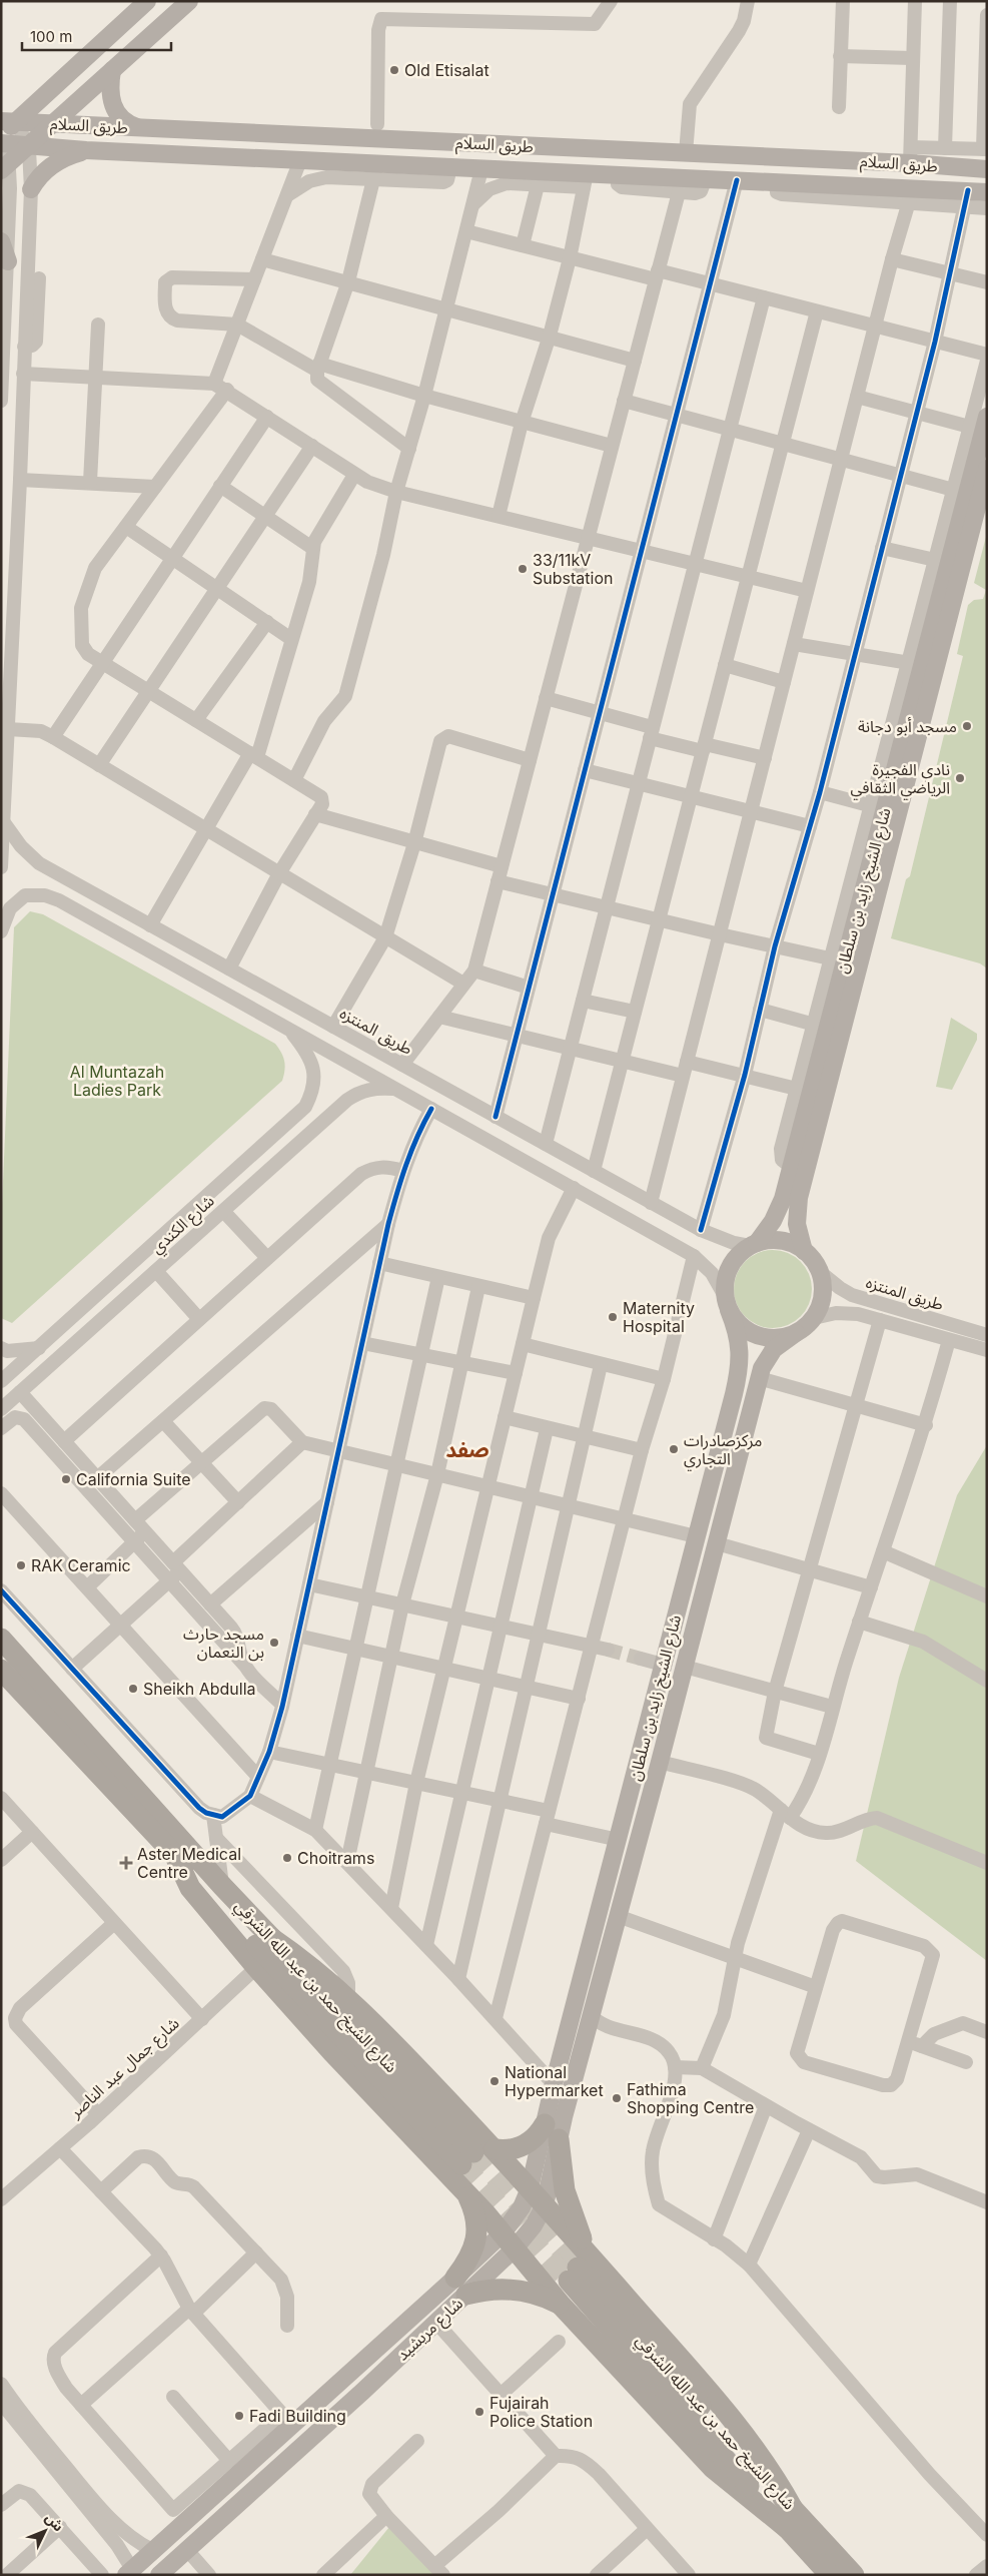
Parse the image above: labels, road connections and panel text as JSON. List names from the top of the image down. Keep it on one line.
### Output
{"streets":{"highway":["شارع الشيخ حمد بن عبد الله الشرقي"],"main road":["طريق السلام","شارع الشيخ زايد بن سلطان","شارع مريشيد"],"street":["طريق المنتزه","شارع الكندي","شارع جمال عبد الناصر"]},"crossings":[["شارع الشيخ زايد بن سلطان","طريق المنتزه"],["شارع الشيخ زايد بن سلطان","شارع مريشيد"],["شارع الشيخ حمد بن عبد الله الشرقي","شارع جمال عبد الناصر"]],"districts":["صفد"],"parks":["Al Muntazah Ladies Park"],"places":{"other":["Old Etisalat","33/11kV Substation","مسجد أبو دجانة","نادي الفجيرة الرياضي الثقافي","Maternity Hospital","مركزصادرات التجاري","California Suite","RAK Ceramic","مسجد حارث بن النعمان","Sheikh Abdulla","Choitrams","National Hypermarket","Fathima Shopping Centre","Fujairah Police Station","Fadi Building"],"health":["Aster Medical Centre"]},"scale_bar":"100 m","north":"top right"}
